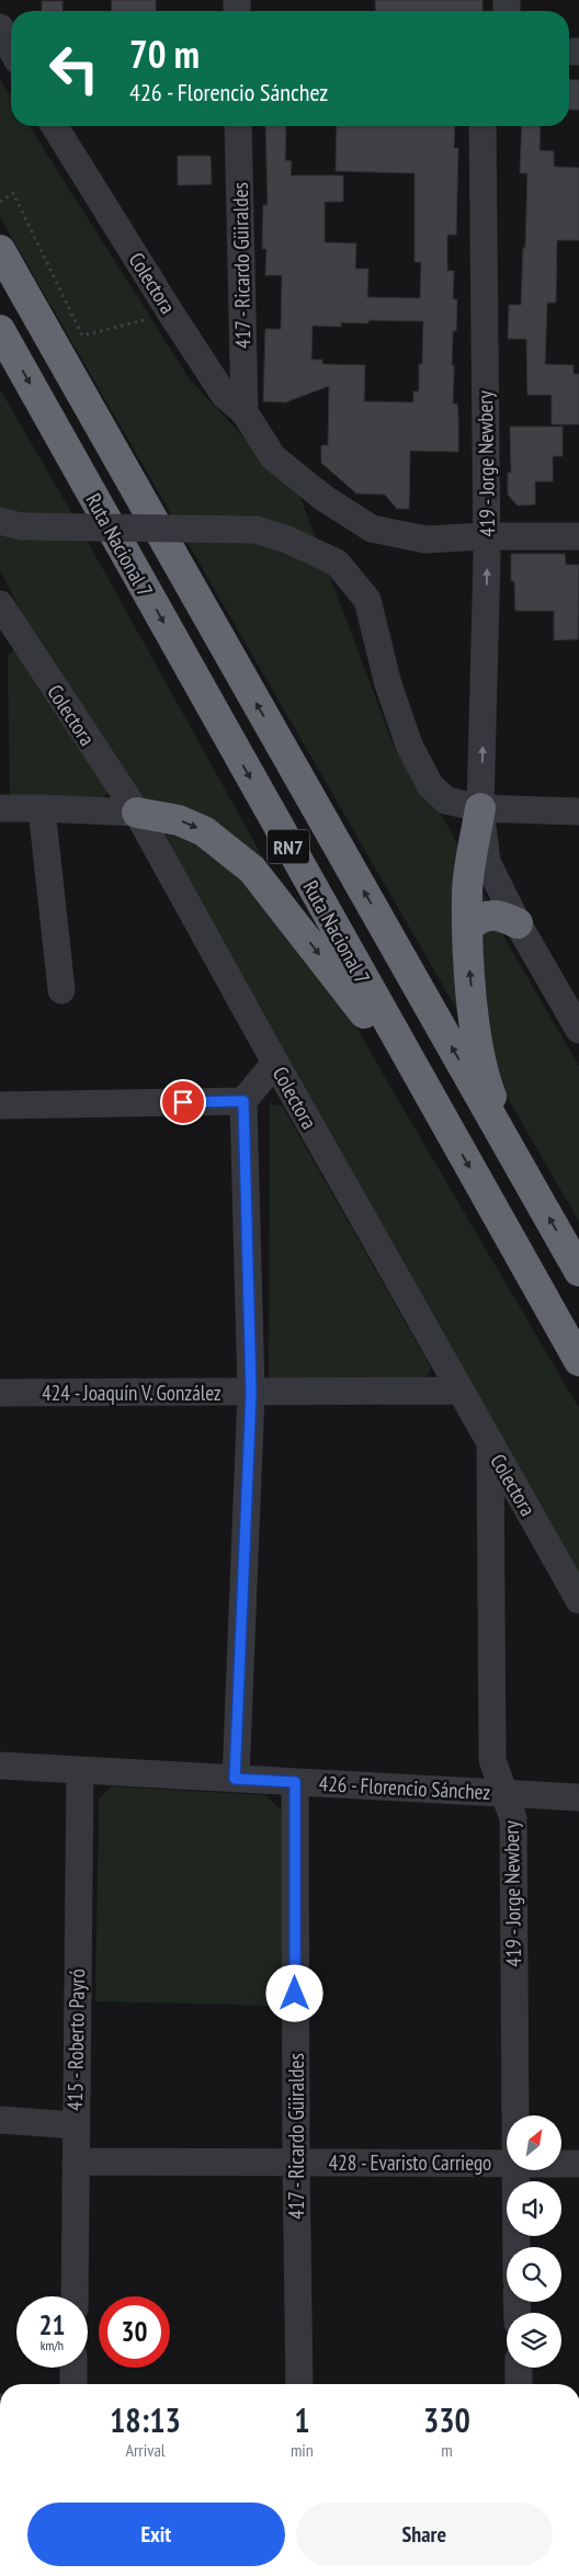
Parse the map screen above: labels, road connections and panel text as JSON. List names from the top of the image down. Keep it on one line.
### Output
{"streets":{"highway":["Ruta Nacional 7","RN7"],"street":["417 - Ricardo Güiraldes","Colectora","419 - Jorge Newbery","424 - Joaquín V. González","426 - Florencio Sánchez","415 - Roberto Payró","428 - Evaristo Carriego"]},"crossings":[["417 - Ricardo Güiraldes","Colectora"],["417 - Ricardo Güiraldes","426 - Florencio Sánchez"],["417 - Ricardo Güiraldes","428 - Evaristo Carriego"],["Colectora","419 - Jorge Newbery"],["Colectora","424 - Joaquín V. González"],["419 - Jorge Newbery","426 - Florencio Sánchez"],["426 - Florencio Sánchez","415 - Roberto Payró"],["415 - Roberto Payró","428 - Evaristo Carriego"]],"north":"top right","page":{"turn":["70 m","426 - Florencio Sánchez"],"speed":"21 km/h","limit":"30","eta":["18:13","Arrival","1","min","330","m"],"buttons":["Exit","Share"]}}
